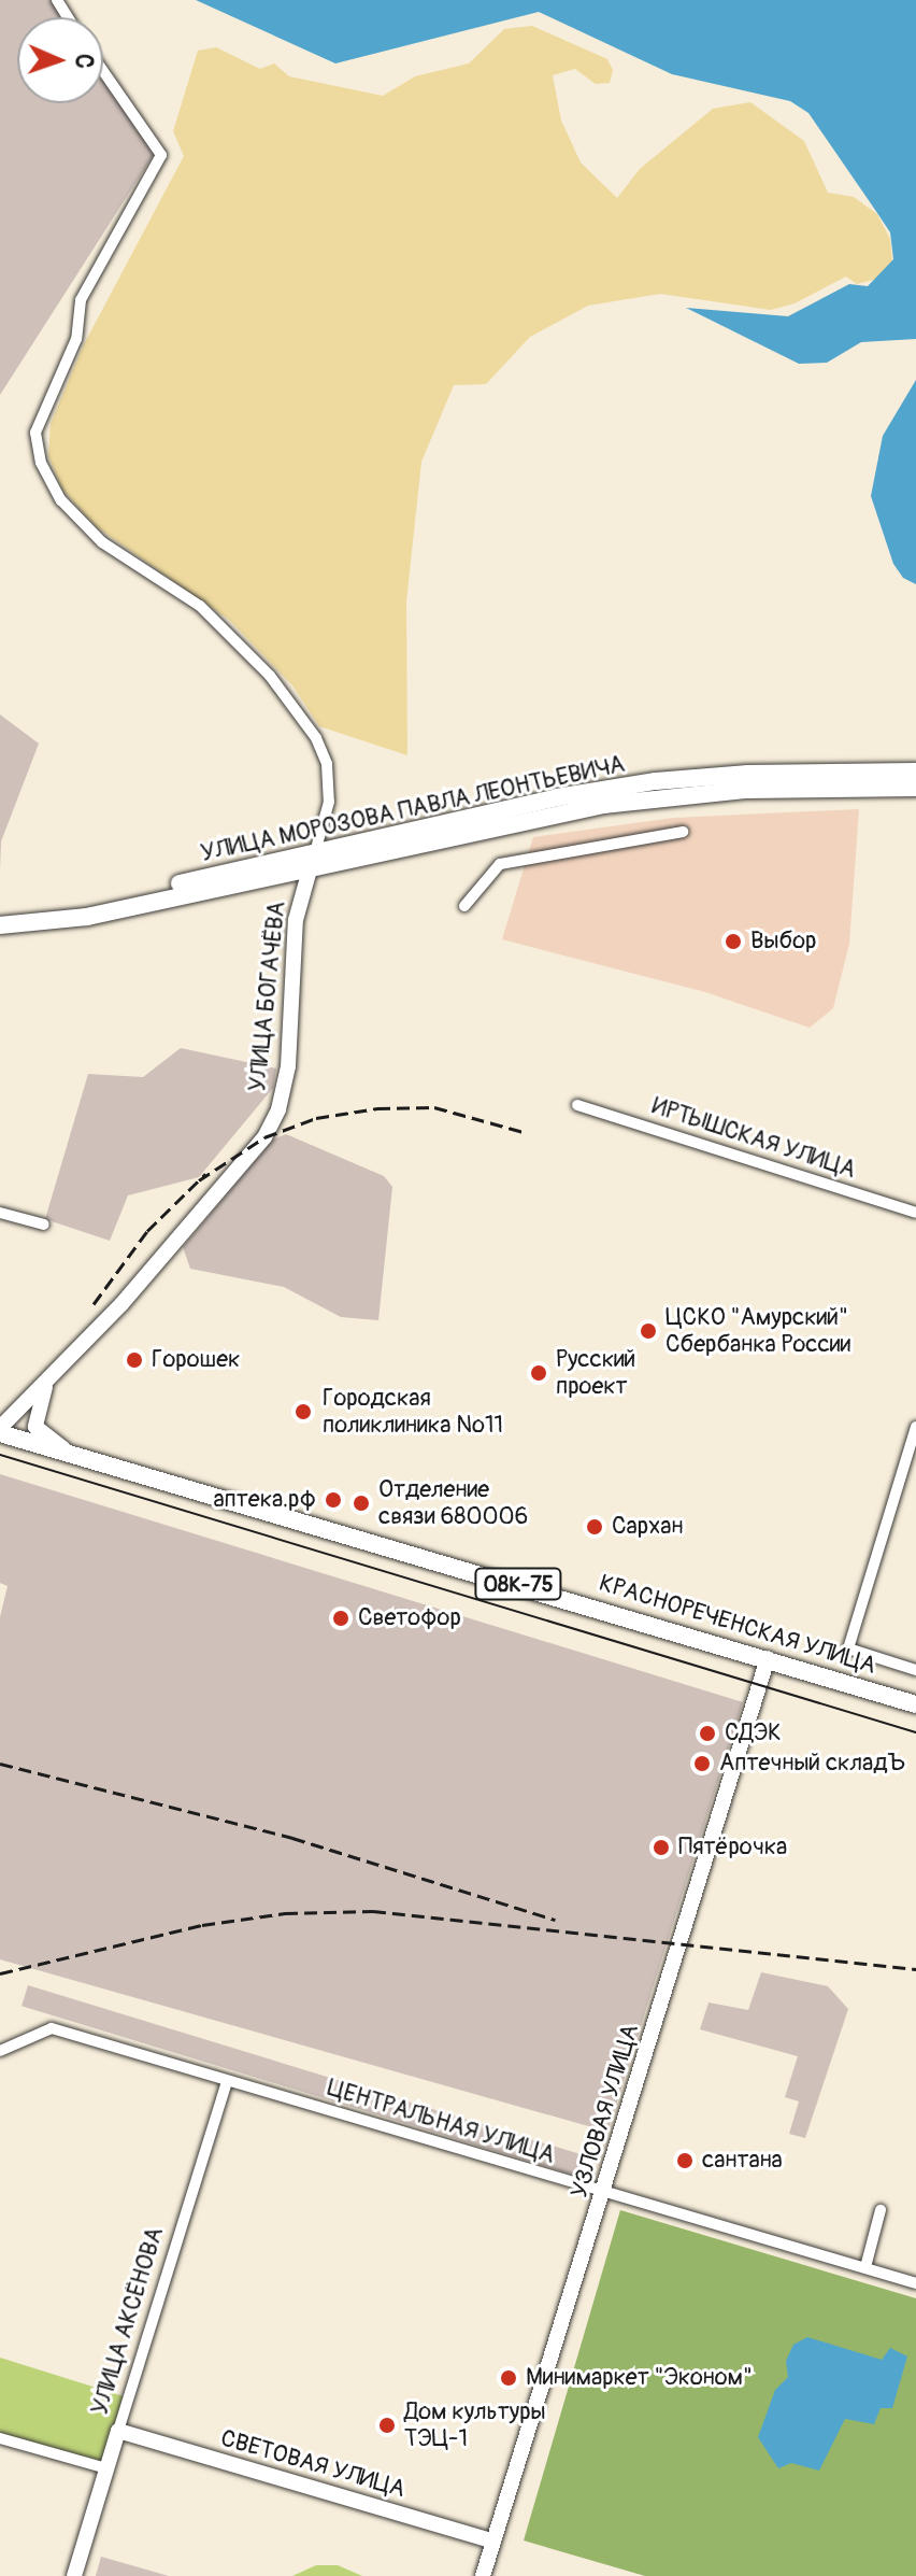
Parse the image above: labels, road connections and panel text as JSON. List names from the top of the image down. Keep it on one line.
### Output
{"streets":{"main road":["УЛИЦА МОРОЗОВА ПАВЛА ЛЕОНТЬЕВИЧА","08К-75","КРАСНОРЕЧЕНСКАЯ УЛИЦА"],"street":["УЛИЦА БОГАЧЁВА","ИРТЫШСКАЯ УЛИЦА","УЗЛОВАЯ УЛИЦА","ЦЕНТРАЛЬНАЯ УЛИЦА","УЛИЦА АКСЁНОВА","СВЕТОВАЯ УЛИЦА"]},"crossings":[["УЛИЦА МОРОЗОВА ПАВЛА ЛЕОНТЬЕВИЧА","УЛИЦА БОГАЧЁВА"],["УЛИЦА БОГАЧЁВА","КРАСНОРЕЧЕНСКАЯ УЛИЦА"],["КРАСНОРЕЧЕНСКАЯ УЛИЦА","УЗЛОВАЯ УЛИЦА"],["УЗЛОВАЯ УЛИЦА","ЦЕНТРАЛЬНАЯ УЛИЦА"],["УЗЛОВАЯ УЛИЦА","СВЕТОВАЯ УЛИЦА"],["ЦЕНТРАЛЬНАЯ УЛИЦА","УЛИЦА АКСЁНОВА"],["УЛИЦА АКСЁНОВА","СВЕТОВАЯ УЛИЦА"]],"places":["Выбор","ЦСКО \"Амурский\" Сбербанка России","Горошек","Русский проект","Городская поликлиника №11","аптека.рф","Отделение связи 680006","Сархан","Светофор","СДЭК","Аптечный складЪ","Пятёрочка","сантана","Минимаркет \"Эконом\"","Дом культуры ТЭЦ-1"],"north":"right"}
